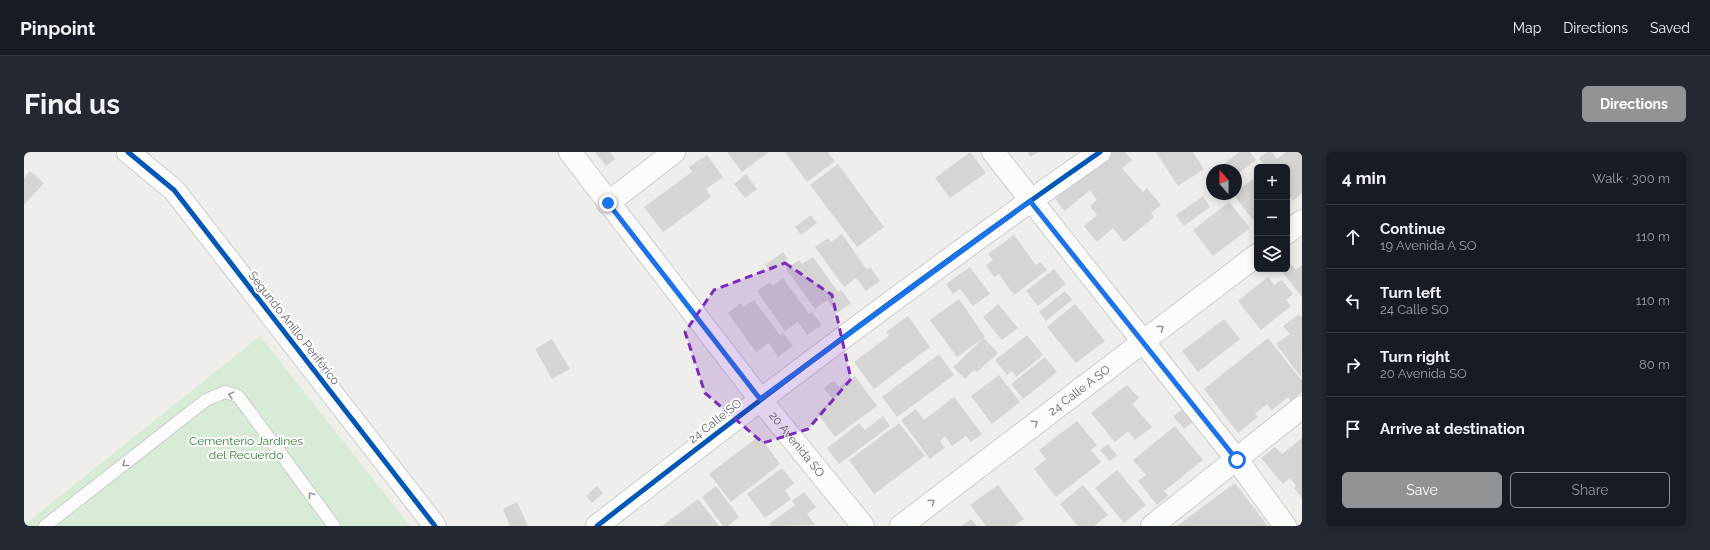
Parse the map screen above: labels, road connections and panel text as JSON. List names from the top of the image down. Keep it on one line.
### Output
{"streets":{"street":["Segundo Anillo Periférico","24 Calle A SO","24 Calle SO","20 Avenida SO"]},"crossings":[["24 Calle SO","20 Avenida SO"]],"parks":["Cementerio Jardines del Recuerdo"],"north":"top","page":{"header":"Pinpoint","nav":["Map","Directions","Saved"],"buttons":["Directions",["Save","Share"]],"title":"Find us","heading":["4 min","Walk · 300 m"],"map_buttons":["+","−"],"list":[["Continue","19 Avenida A SO","110 m"],["Turn left","24 Calle SO","110 m"],["Turn right","20 Avenida SO","80 m"],"Arrive at destination"]}}
